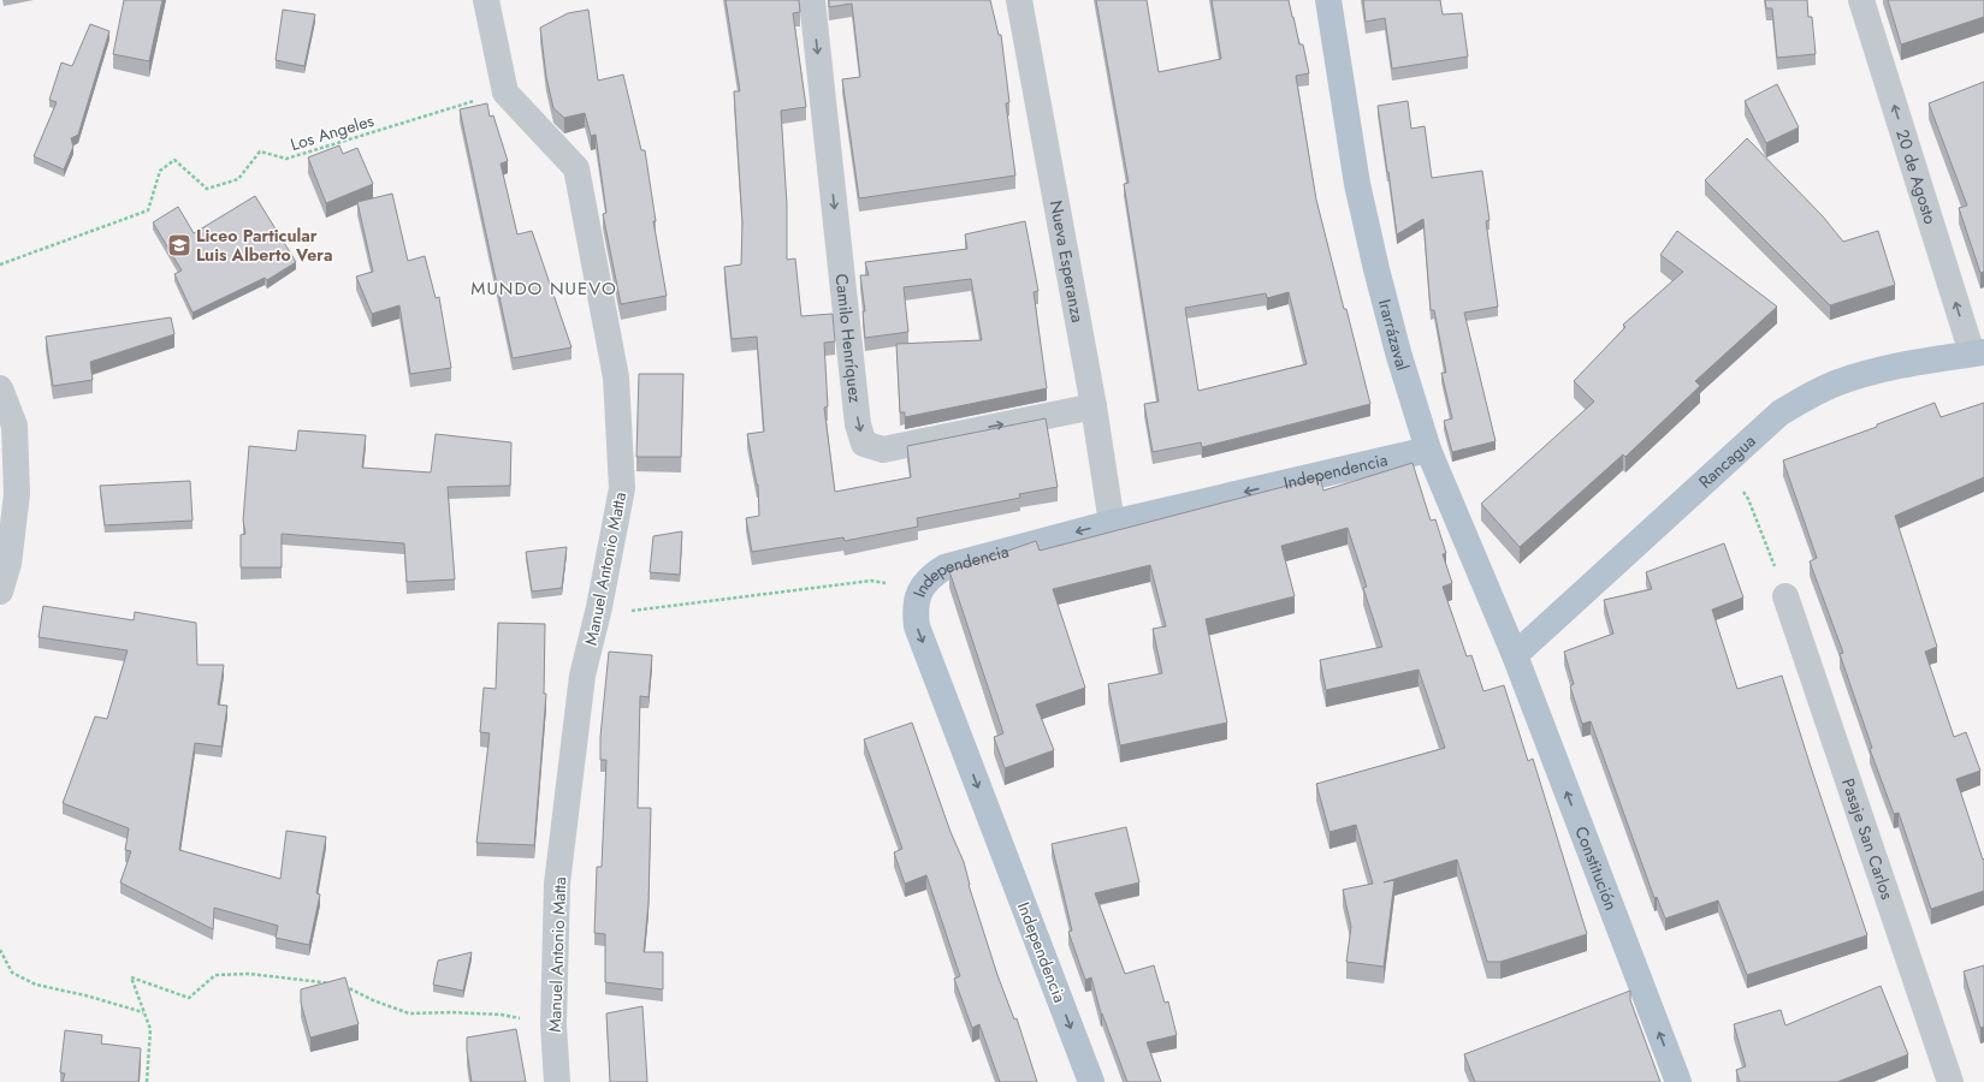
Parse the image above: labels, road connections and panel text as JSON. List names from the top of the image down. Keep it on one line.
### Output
{"streets":{"main road":["Irarrázaval","Rancagua","Independencia","Constitución"],"street":["20 de Agosto","Nueva Esperanza","Camilo Henríquez","Manuel Antonio Matta","Pasaje San Carlos"],"path":["Los Angeles"]},"crossings":[["Los Angeles","Manuel Antonio Matta"],["20 de Agosto","Rancagua"],["Nueva Esperanza","Camilo Henríquez"],["Nueva Esperanza","Independencia"],["Irarrázaval","Rancagua"],["Irarrázaval","Independencia"],["Irarrázaval","Constitución"],["Rancagua","Constitución"]],"one_way":["20 de Agosto","Constitución"],"districts":["MUNDO NUEVO"],"places":{"school or university":["Liceo Particular Luis Alberto Vera"]}}
